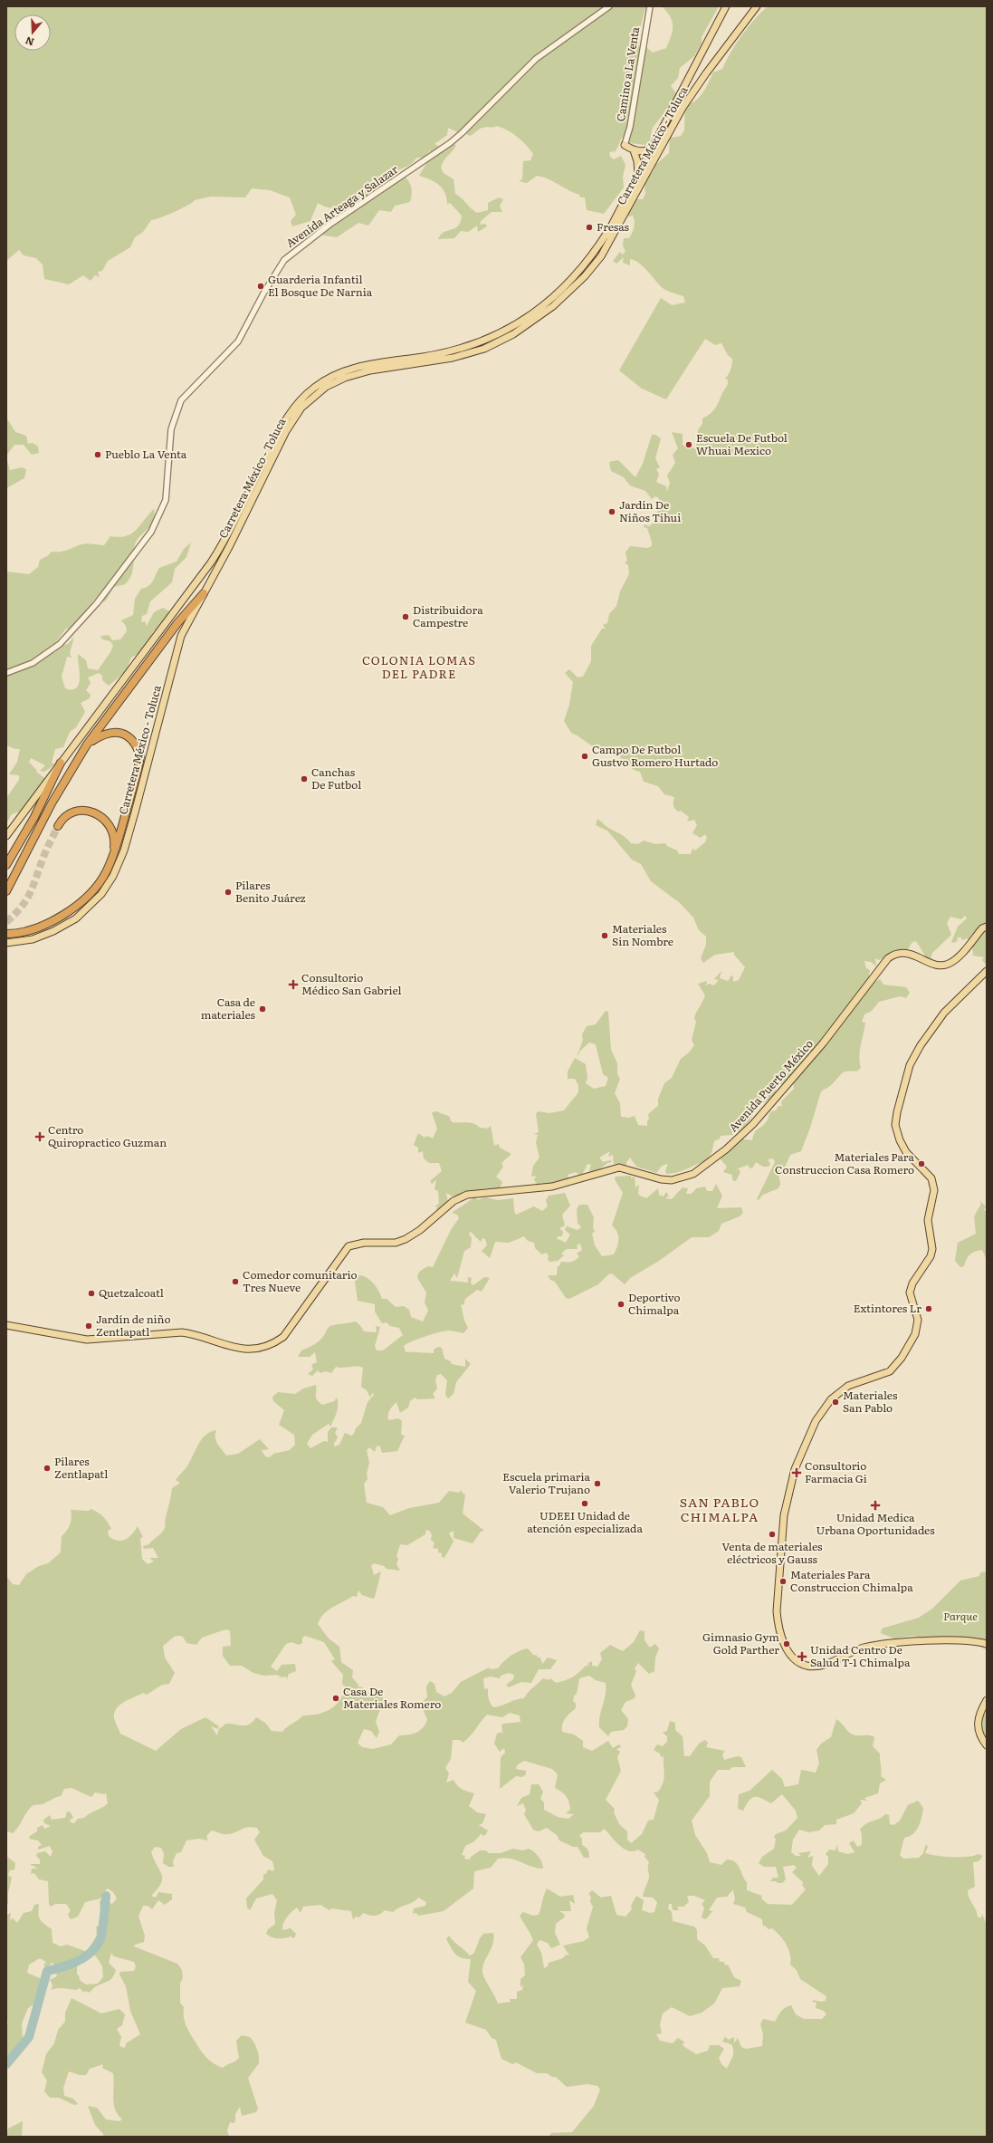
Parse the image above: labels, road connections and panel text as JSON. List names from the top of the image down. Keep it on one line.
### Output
{"streets":{"main road":["Carretera México - Toluca","Avenida Puerto México"],"street":["Camino a La Venta","Avenida Arteaga y Salazar"]},"districts":["COLONIA LOMAS DEL PADRE","SAN PABLO CHIMALPA"],"parks":["Parque"],"places":{"other":["Fresas","Guarderia Infantil El Bosque De Narnia","Escuela De Futbol Whuai Mexico","Pueblo La Venta","Jardin De Niños Tihui","Distribuidora Campestre","Campo De Futbol Gustvo Romero Hurtado","Canchas De Futbol","Pilares Benito Juárez","Materiales Sin Nombre","Casa de materiales","Materiales Para Construccion Casa Romero","Comedor comunitario Tres Nueve","Quetzalcoatl","Deportivo Chimalpa","Extintores Lr","Jardín de niño Zentlapatl","Materiales San Pablo","Pilares Zentlapatl","Escuela primaria Valerio Trujano","UDEEI Unidad de atención especializada","Venta de materiales eléctricos y Gauss","Materiales Para Construccion Chimalpa","Gimnasio Gym Gold Parther","Casa De Materiales Romero"],"health":["Consultorio Médico San Gabriel","Centro Quiropractico Guzman","Consultorio Farmacia Gi","Unidad Medica Urbana Oportunidades","Unidad Centro De Salud T-1 Chimalpa"]},"north":"bottom"}
